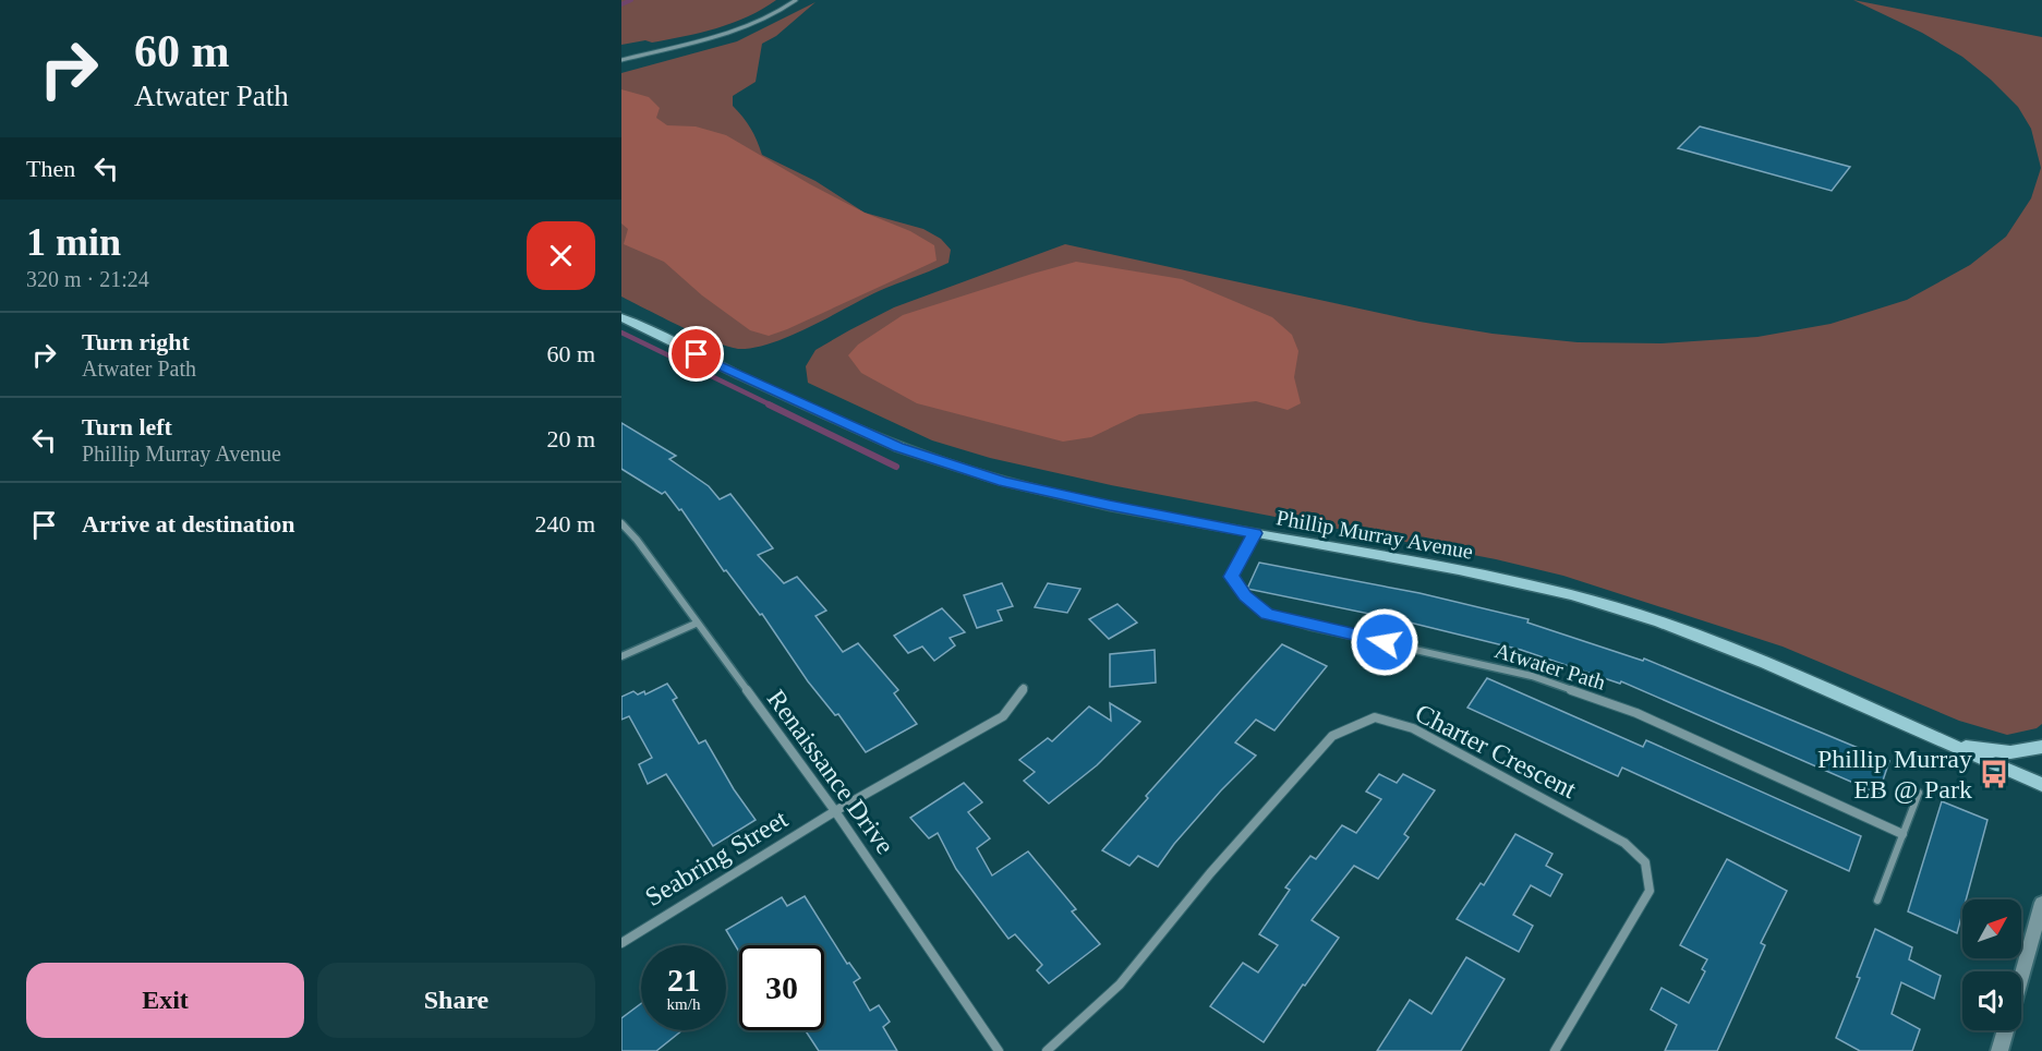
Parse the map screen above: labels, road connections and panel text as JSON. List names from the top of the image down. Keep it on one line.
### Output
{"streets":{"main road":["Phillip Murray Avenue"],"street":["Atwater Path","Charter Crescent","Renaissance Drive","Seabring Street"]},"crossings":[["Phillip Murray Avenue","Atwater Path"],["Renaissance Drive","Seabring Street"]],"places":{"bus stop":["Phillip Murray EB @ Park"]},"north":"top right","page":{"turn":["60 m","Atwater Path"],"then":"Then","heading":["1 min","320 m · 21:24"],"list":[{"name":"Turn right","note":"Atwater Path","value":"60 m"},{"name":"Turn left","note":"Phillip Murray Avenue","value":"20 m"},{"name":"Arrive at destination","value":"240 m"}],"speed":"21 km/h","limit":"30","buttons":["Exit","Share"]}}
